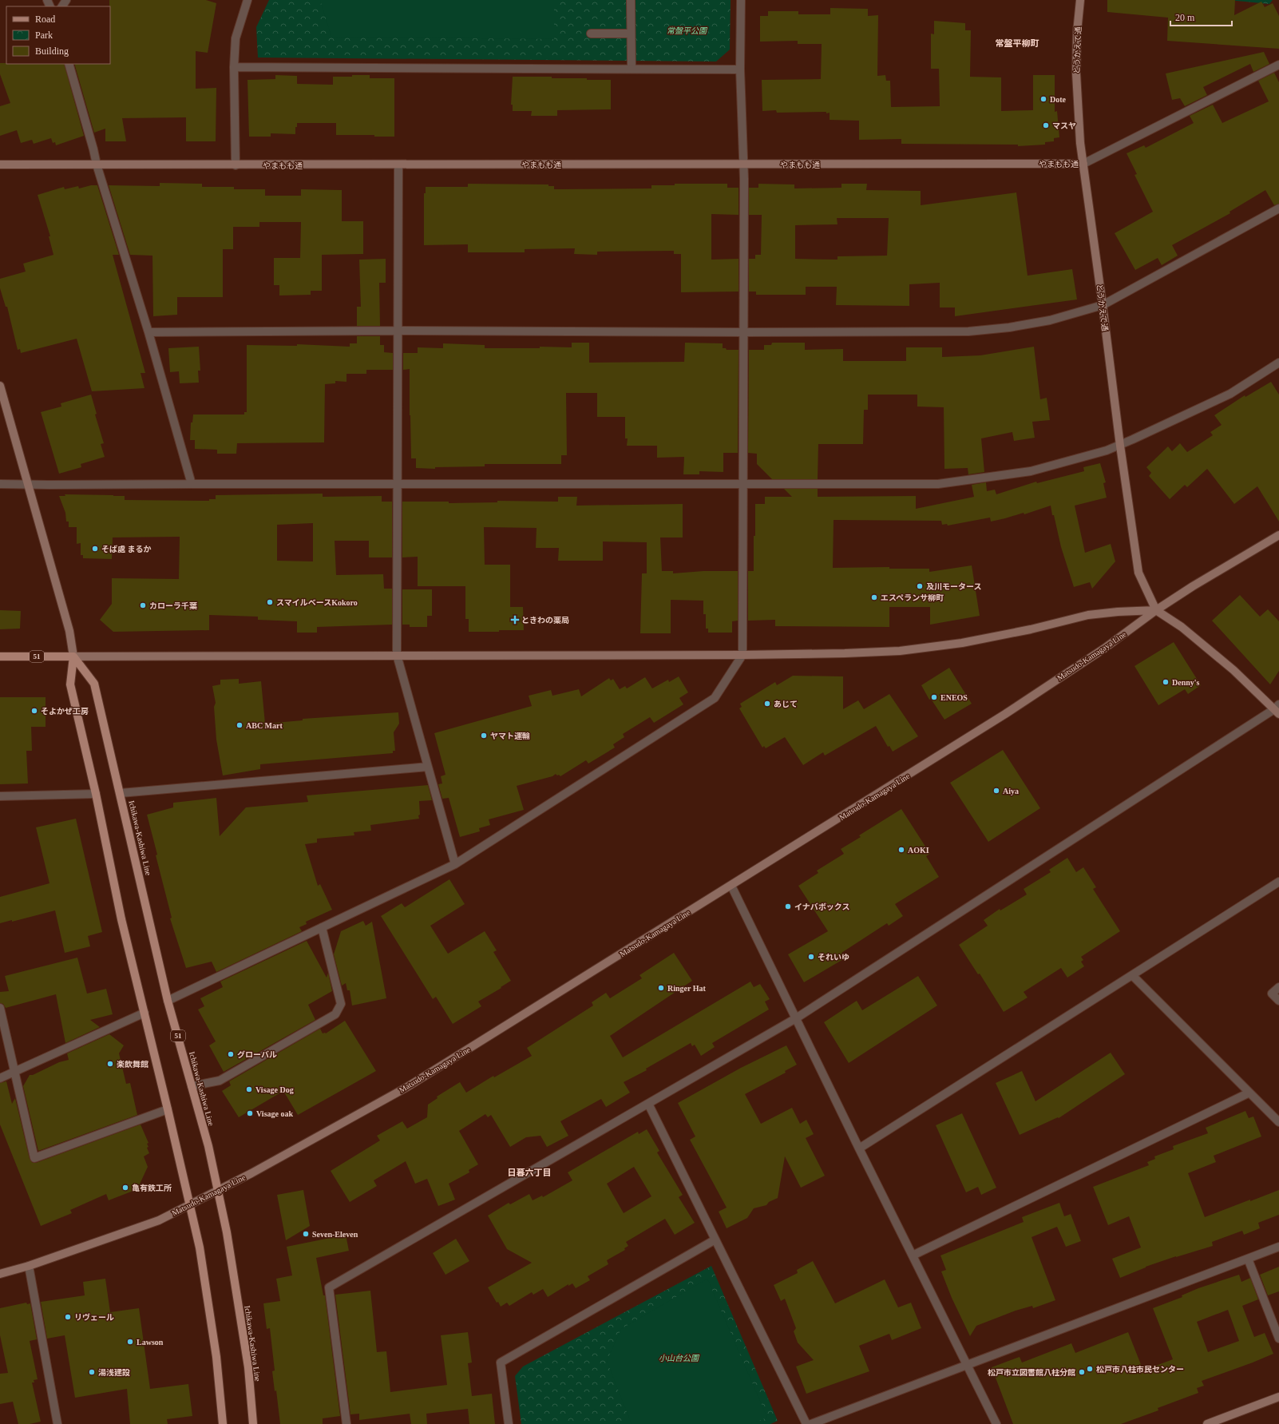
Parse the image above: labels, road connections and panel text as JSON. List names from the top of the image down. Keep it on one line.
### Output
{"streets":{"main road":["51","Ichikawa-Kashiwa Line"],"street":["とうかえで通","やまもも通","Matsudo-Kamagaya Line"]},"crossings":[["とうかえで通","やまもも通"],["とうかえで通","Matsudo-Kamagaya Line"],["Matsudo-Kamagaya Line","Ichikawa-Kashiwa Line"],["51","Ichikawa-Kashiwa Line"]],"districts":["常盤平柳町","日暮六丁目"],"parks":["常盤平公園","小山台公園"],"places":{"other":["Dote","マスヤ","そば處 まるか","及川モータース","エスペランサ柳町","スマイルベースKokoro","カローラ千葉","Denny's","ENEOS","あじて","そよかぜ工房","ABC Mart","ヤマト運輸","Aiya","AOKI","イナバボックス","それいゆ","Ringer Hat","グローバル","楽飲舞館","Visage Dog","Visage oak","亀有鉄工所","Seven-Eleven","リヴェール","Lawson","松戸市八柱市民センター","湯浅建設","松戸市立図書館八柱分館"],"health":["ときわの薬局"]},"legend":["Road","Park","Building"],"scale_bar":"20 m"}
